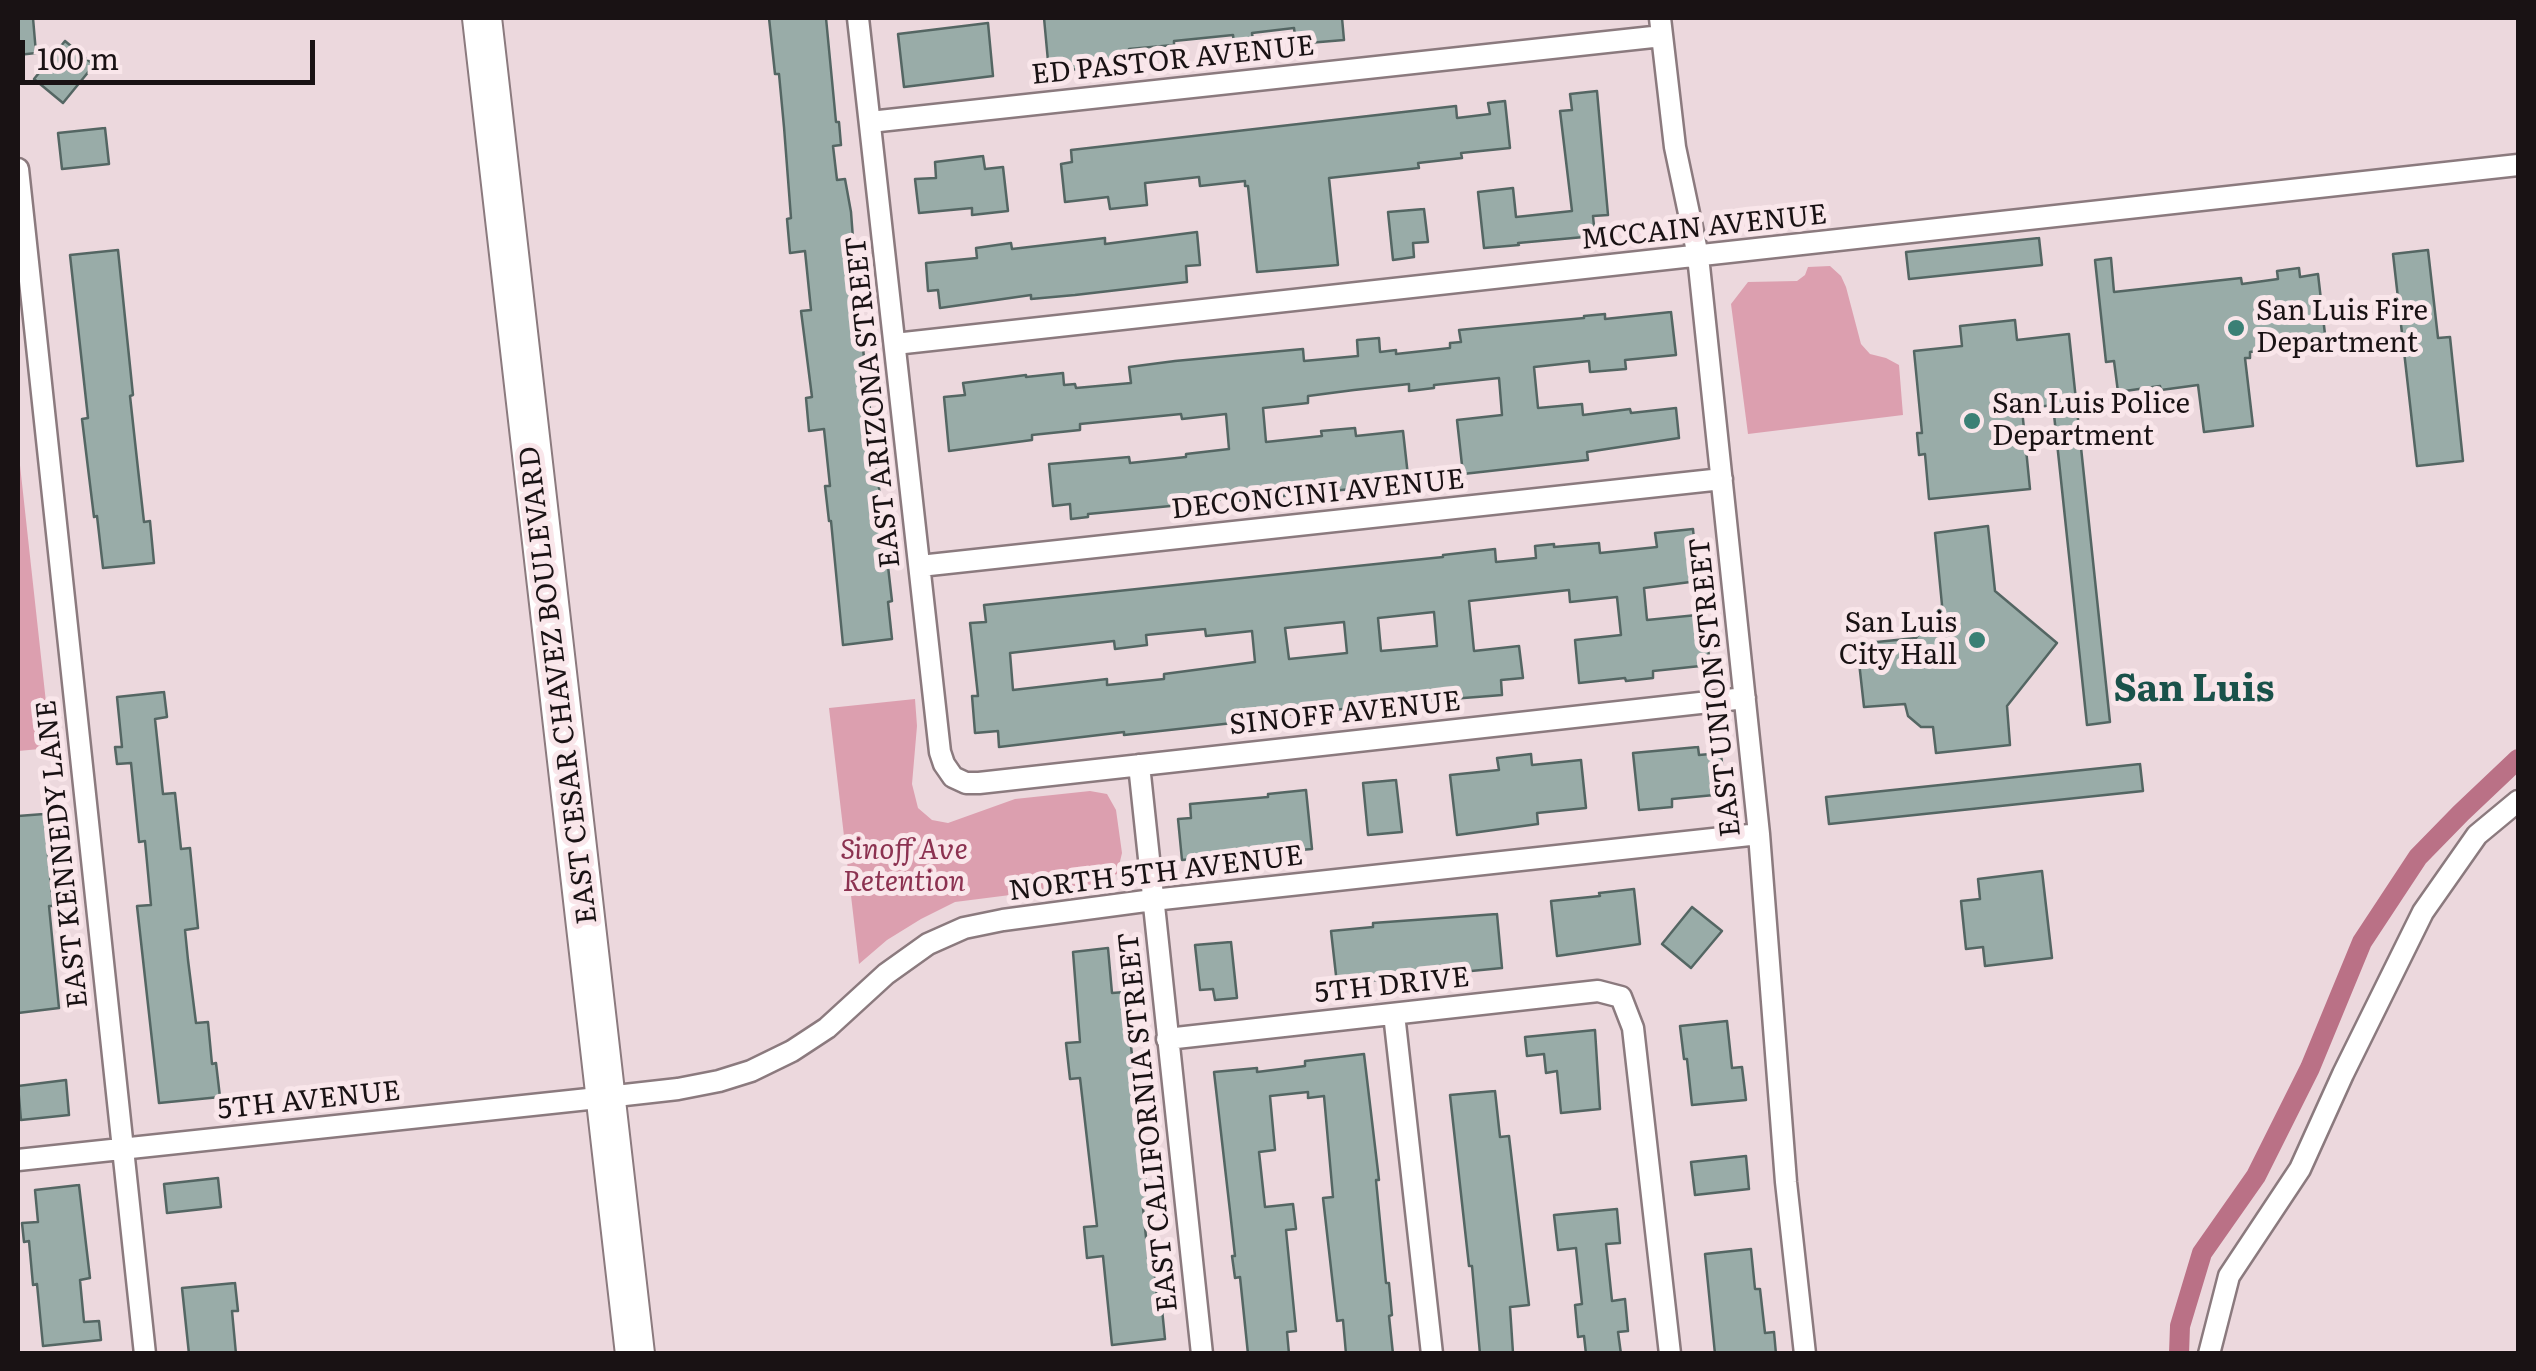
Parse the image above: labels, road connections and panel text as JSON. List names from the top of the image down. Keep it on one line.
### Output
{"streets":{"highway":["EAST CESAR CHAVEZ BOULEVARD"],"street":["ED PASTOR AVENUE","MCCAIN AVENUE","EAST ARIZONA STREET","DECONCINI AVENUE","EAST UNION STREET","SINOFF AVENUE","EAST KENNEDY LANE","NORTH 5TH AVENUE","5TH DRIVE","5TH AVENUE","EAST CALIFORNIA STREET"]},"crossings":[["ED PASTOR AVENUE","EAST ARIZONA STREET"],["ED PASTOR AVENUE","EAST UNION STREET"],["MCCAIN AVENUE","EAST ARIZONA STREET"],["MCCAIN AVENUE","EAST UNION STREET"],["EAST ARIZONA STREET","DECONCINI AVENUE"],["EAST ARIZONA STREET","SINOFF AVENUE"],["DECONCINI AVENUE","EAST UNION STREET"],["EAST CESAR CHAVEZ BOULEVARD","NORTH 5TH AVENUE"],["EAST CESAR CHAVEZ BOULEVARD","5TH AVENUE"],["EAST UNION STREET","SINOFF AVENUE"],["EAST UNION STREET","NORTH 5TH AVENUE"],["SINOFF AVENUE","EAST CALIFORNIA STREET"],["EAST KENNEDY LANE","5TH AVENUE"],["NORTH 5TH AVENUE","5TH AVENUE"],["NORTH 5TH AVENUE","EAST CALIFORNIA STREET"],["5TH DRIVE","EAST CALIFORNIA STREET"]],"districts":["San Luis"],"parks":["Sinoff Ave Retention"],"places":["San Luis Fire Department","San Luis Police Department","San Luis City Hall"],"scale_bar":"100 m"}
